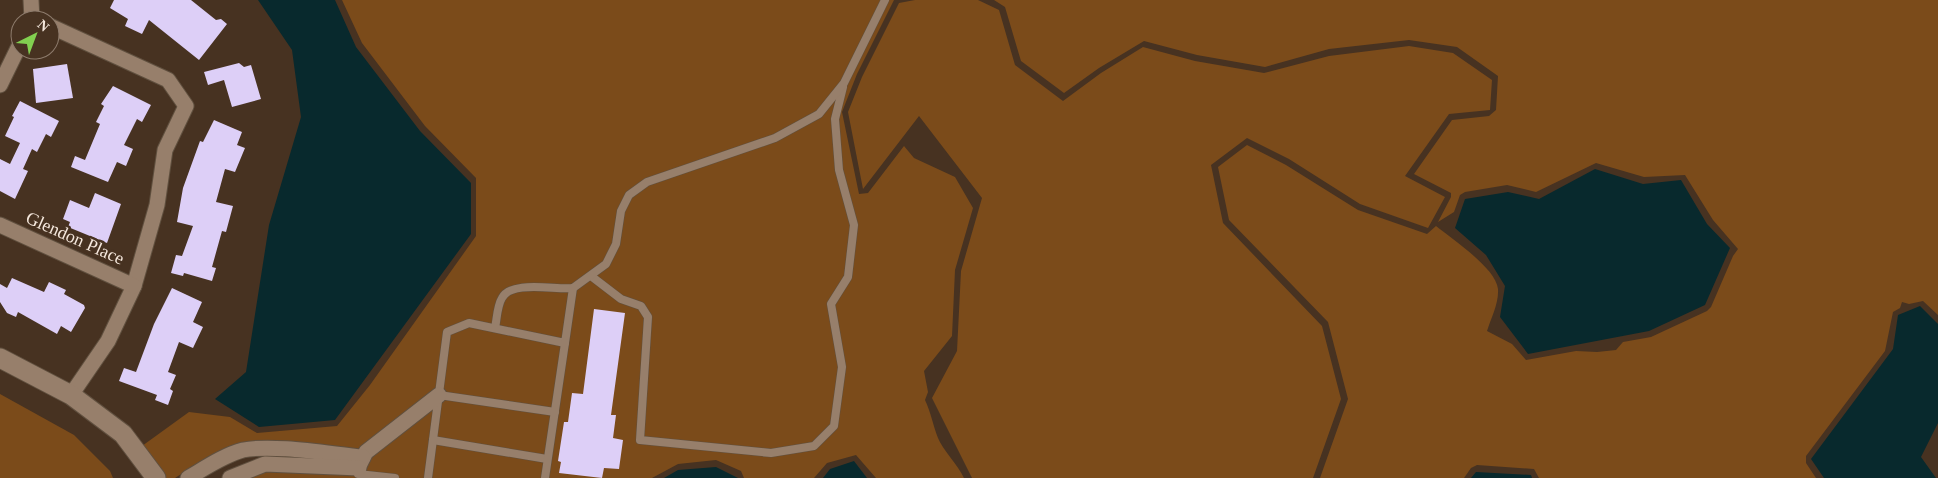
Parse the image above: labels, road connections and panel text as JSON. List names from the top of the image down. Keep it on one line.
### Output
{"streets":{"street":["Glendon Place"]},"north":"top right"}
